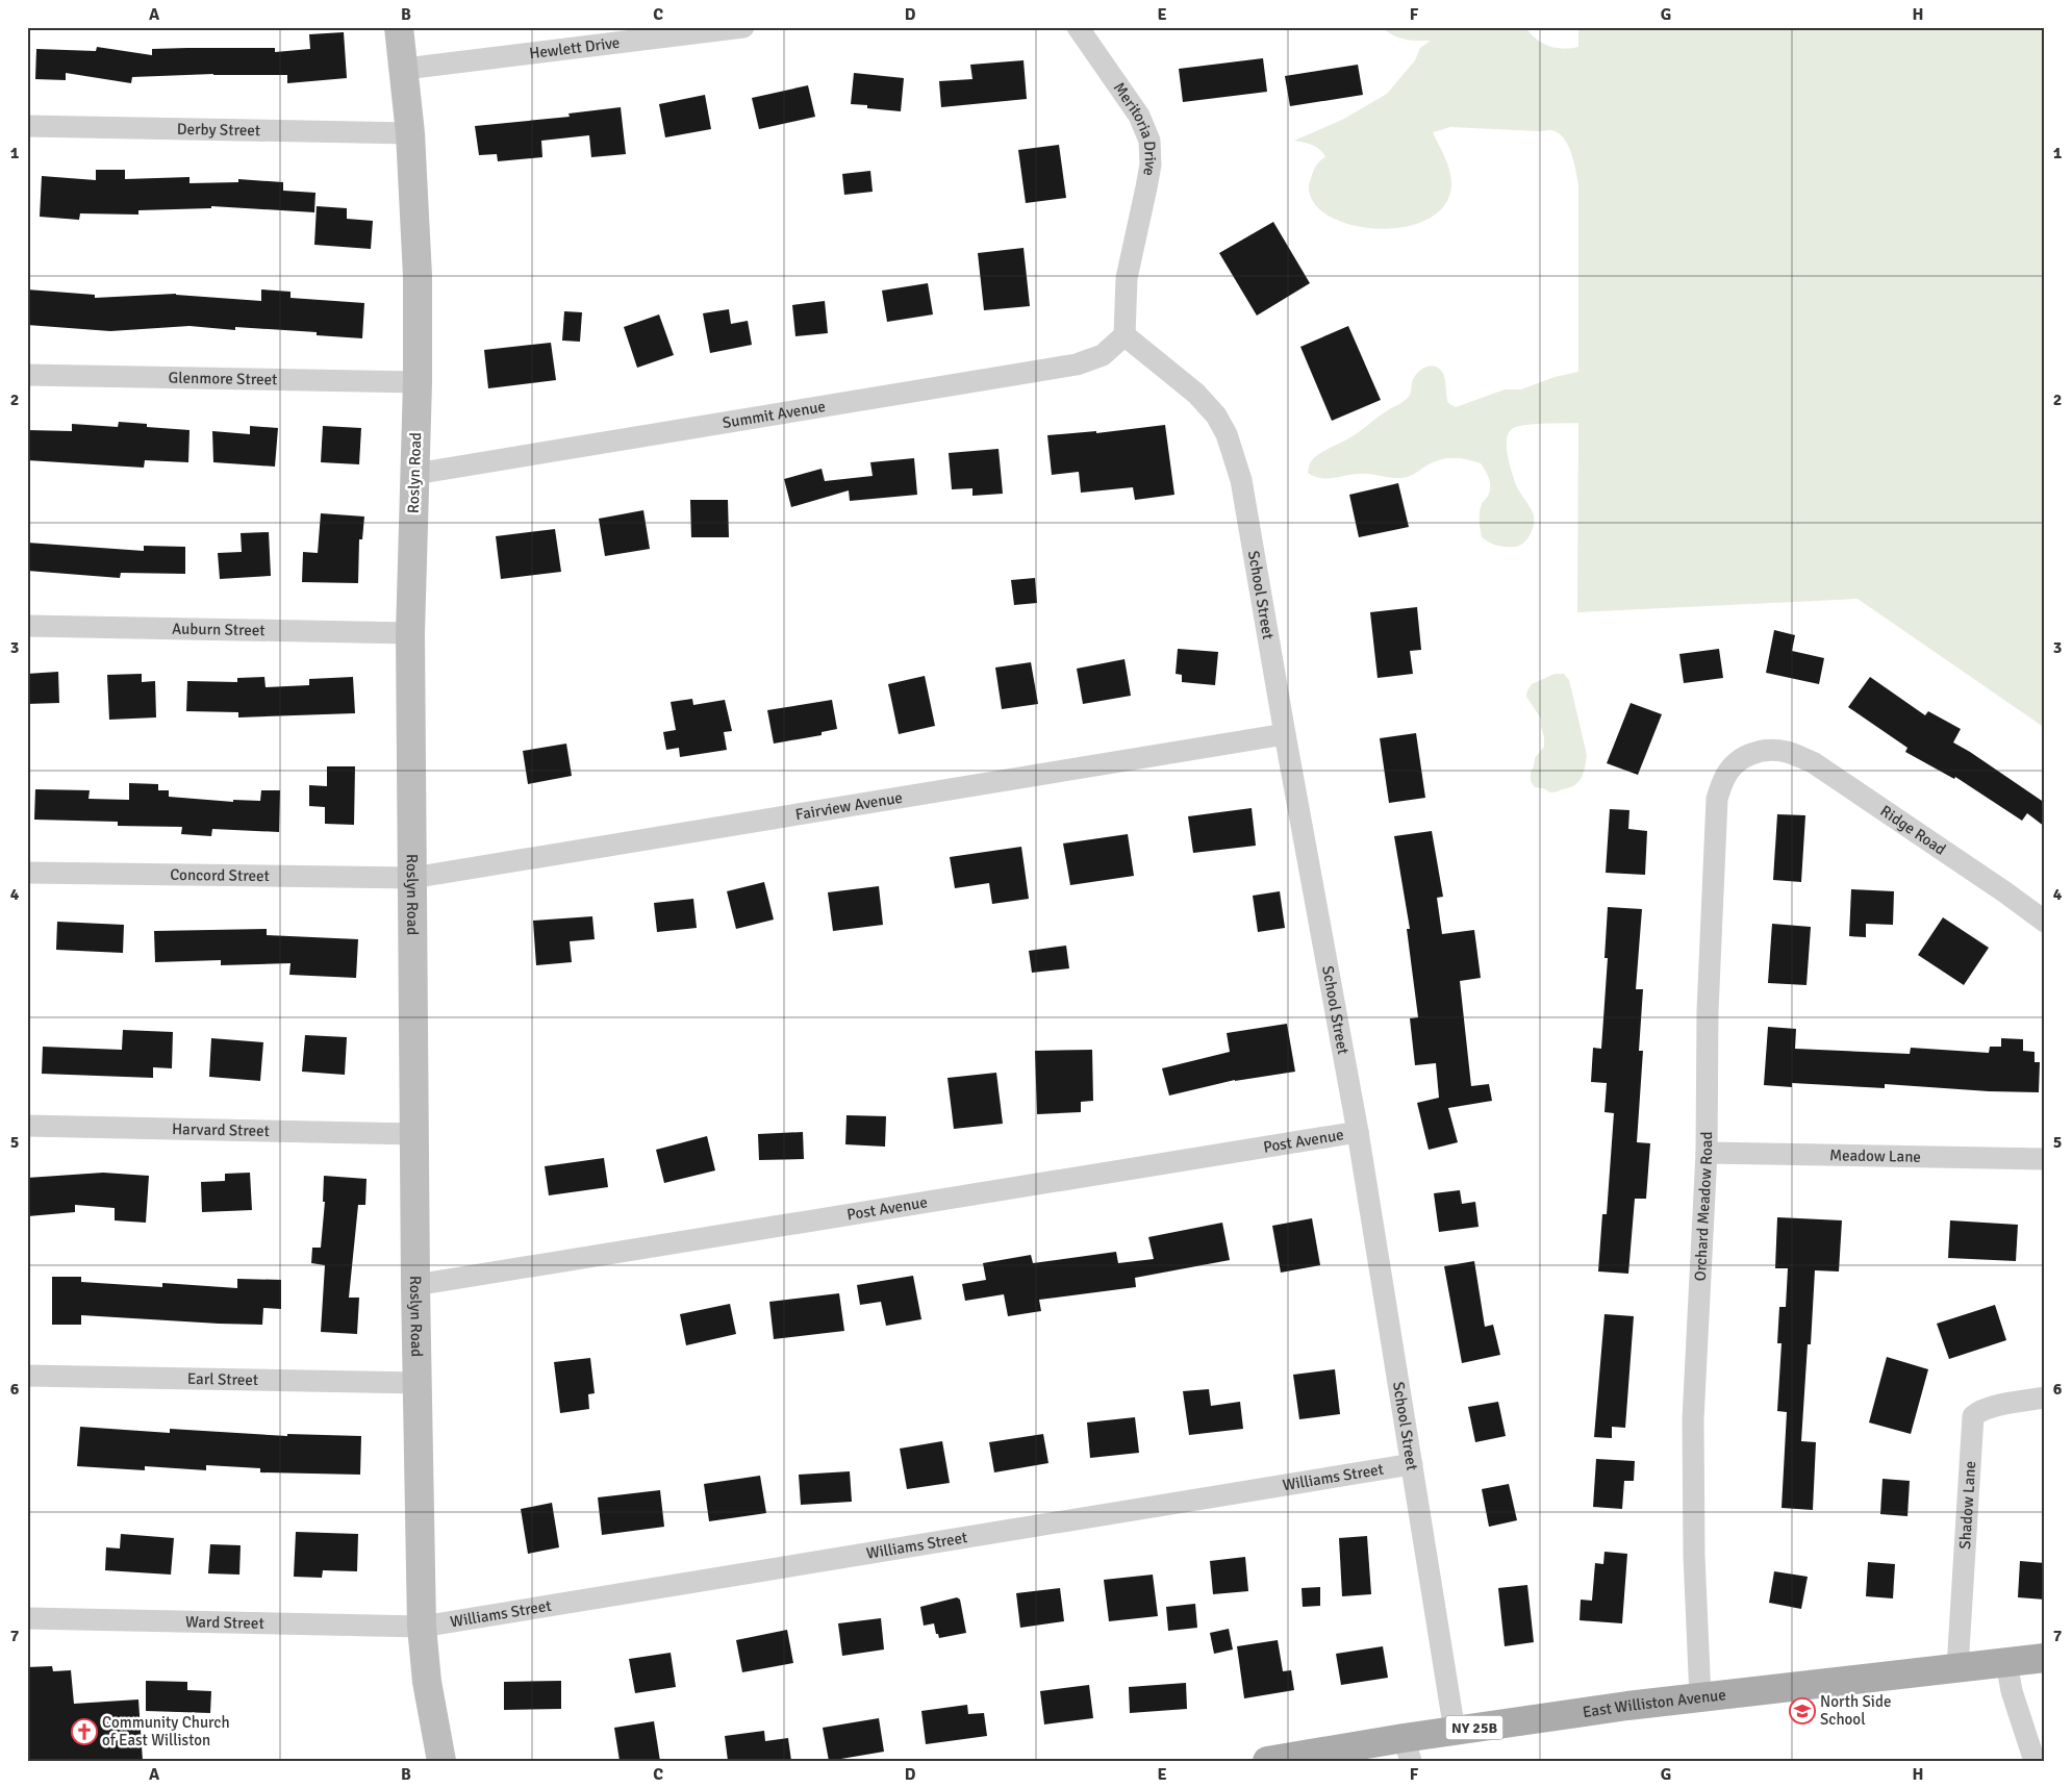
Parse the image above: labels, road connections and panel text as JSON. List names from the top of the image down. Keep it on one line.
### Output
{"streets":{"main road":["Roslyn Road","East Williston Avenue","NY 25B"],"street":["Hewlett Drive","Derby Street","Meritoria Drive","Glenmore Street","Summit Avenue","School Street","Auburn Street","Fairview Avenue","Ridge Road","Concord Street","Harvard Street","Post Avenue","Meadow Lane","Orchard Meadow Road","Earl Street","Williams Street","Shadow Lane","Ward Street"]},"crossings":[["Hewlett Drive","Roslyn Road"],["Derby Street","Roslyn Road"],["Meritoria Drive","Summit Avenue"],["Meritoria Drive","School Street"],["Glenmore Street","Roslyn Road"],["Summit Avenue","Roslyn Road"],["Summit Avenue","School Street"],["Roslyn Road","Auburn Street"],["Roslyn Road","Fairview Avenue"],["Roslyn Road","Concord Street"],["Roslyn Road","Harvard Street"],["Roslyn Road","Post Avenue"],["Roslyn Road","Earl Street"],["Roslyn Road","Williams Street"],["Roslyn Road","Ward Street"],["School Street","Fairview Avenue"],["School Street","Post Avenue"],["School Street","Williams Street"],["School Street","East Williston Avenue"],["Fairview Avenue","Concord Street"],["Ridge Road","Orchard Meadow Road"],["Meadow Lane","Orchard Meadow Road"],["Orchard Meadow Road","East Williston Avenue"],["Williams Street","Ward Street"],["Shadow Lane","East Williston Avenue"]],"places":{"school or university":["North Side School"],"church":["Community Church of East Williston"]},"grid":{"columns":["A","B","C","D","E","F","G","H"],"rows":["1","2","3","4","5","6","7"]}}
